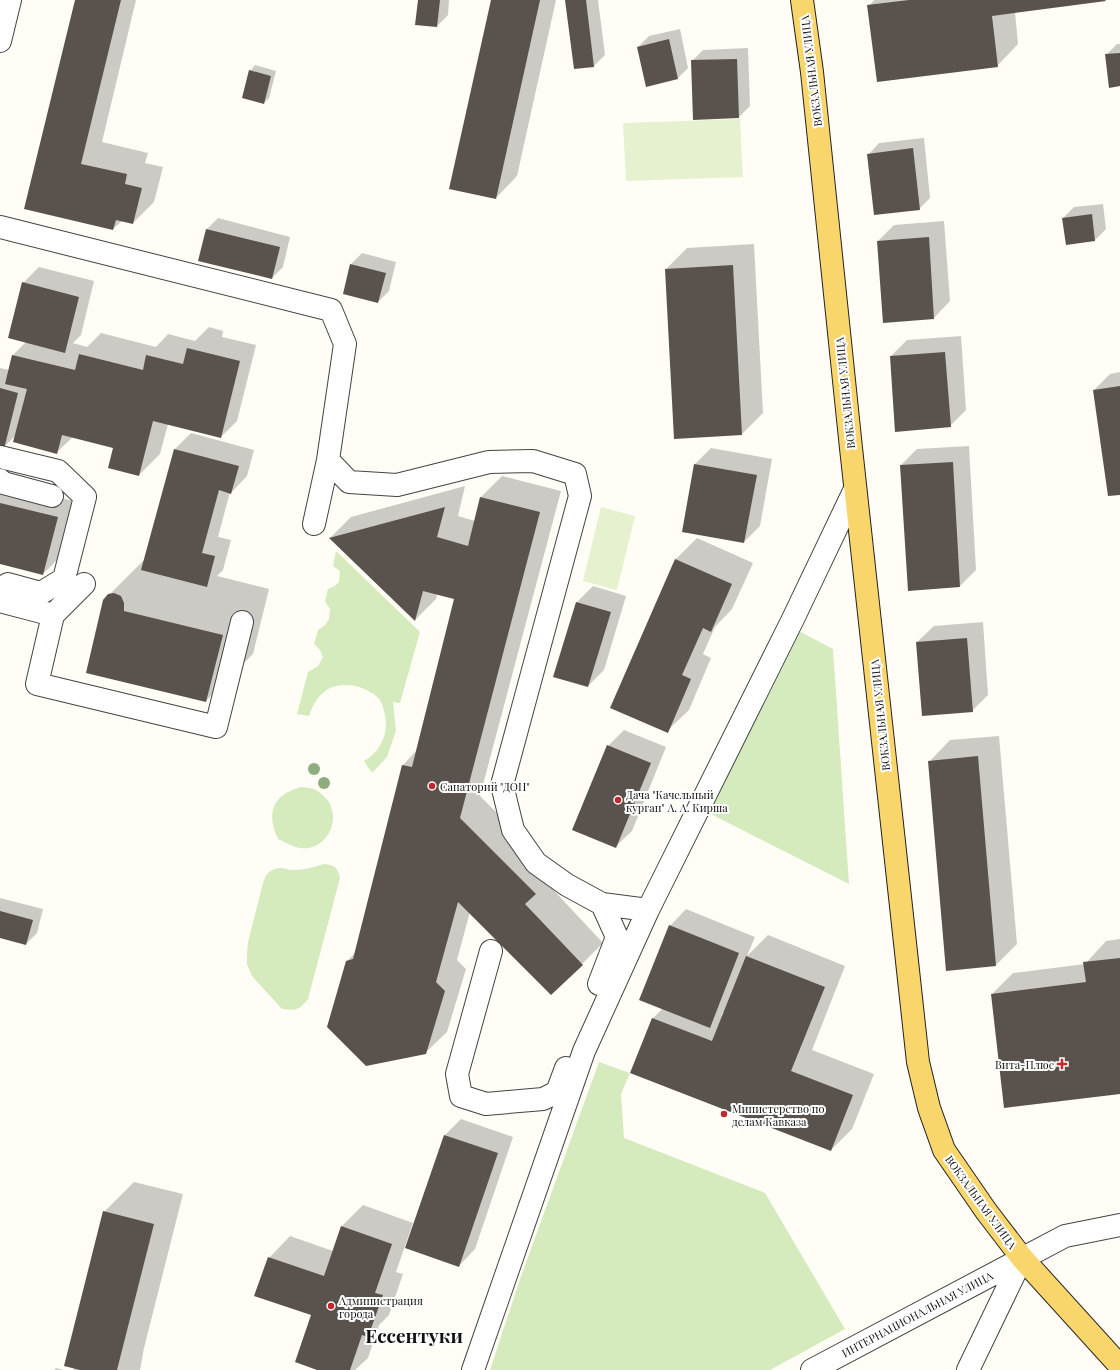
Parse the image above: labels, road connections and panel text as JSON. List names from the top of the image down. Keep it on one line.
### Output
{"streets":{"main road":["ВОКЗАЛЬНАЯ УЛИЦА"],"street":["ИНТЕРНАЦИОНАЛЬНАЯ УЛИЦА"]},"crossings":[["ВОКЗАЛЬНАЯ УЛИЦА","ИНТЕРНАЦИОНАЛЬНАЯ УЛИЦА"]],"districts":["Ессентуки"],"places":{"other":["Санаторий \"ДОН\"","Дача \"Качельный курган\" А. А. Кирша","Министерство по делам Кавказа","Администрация города"],"health":["Вита-Плюс"]}}
